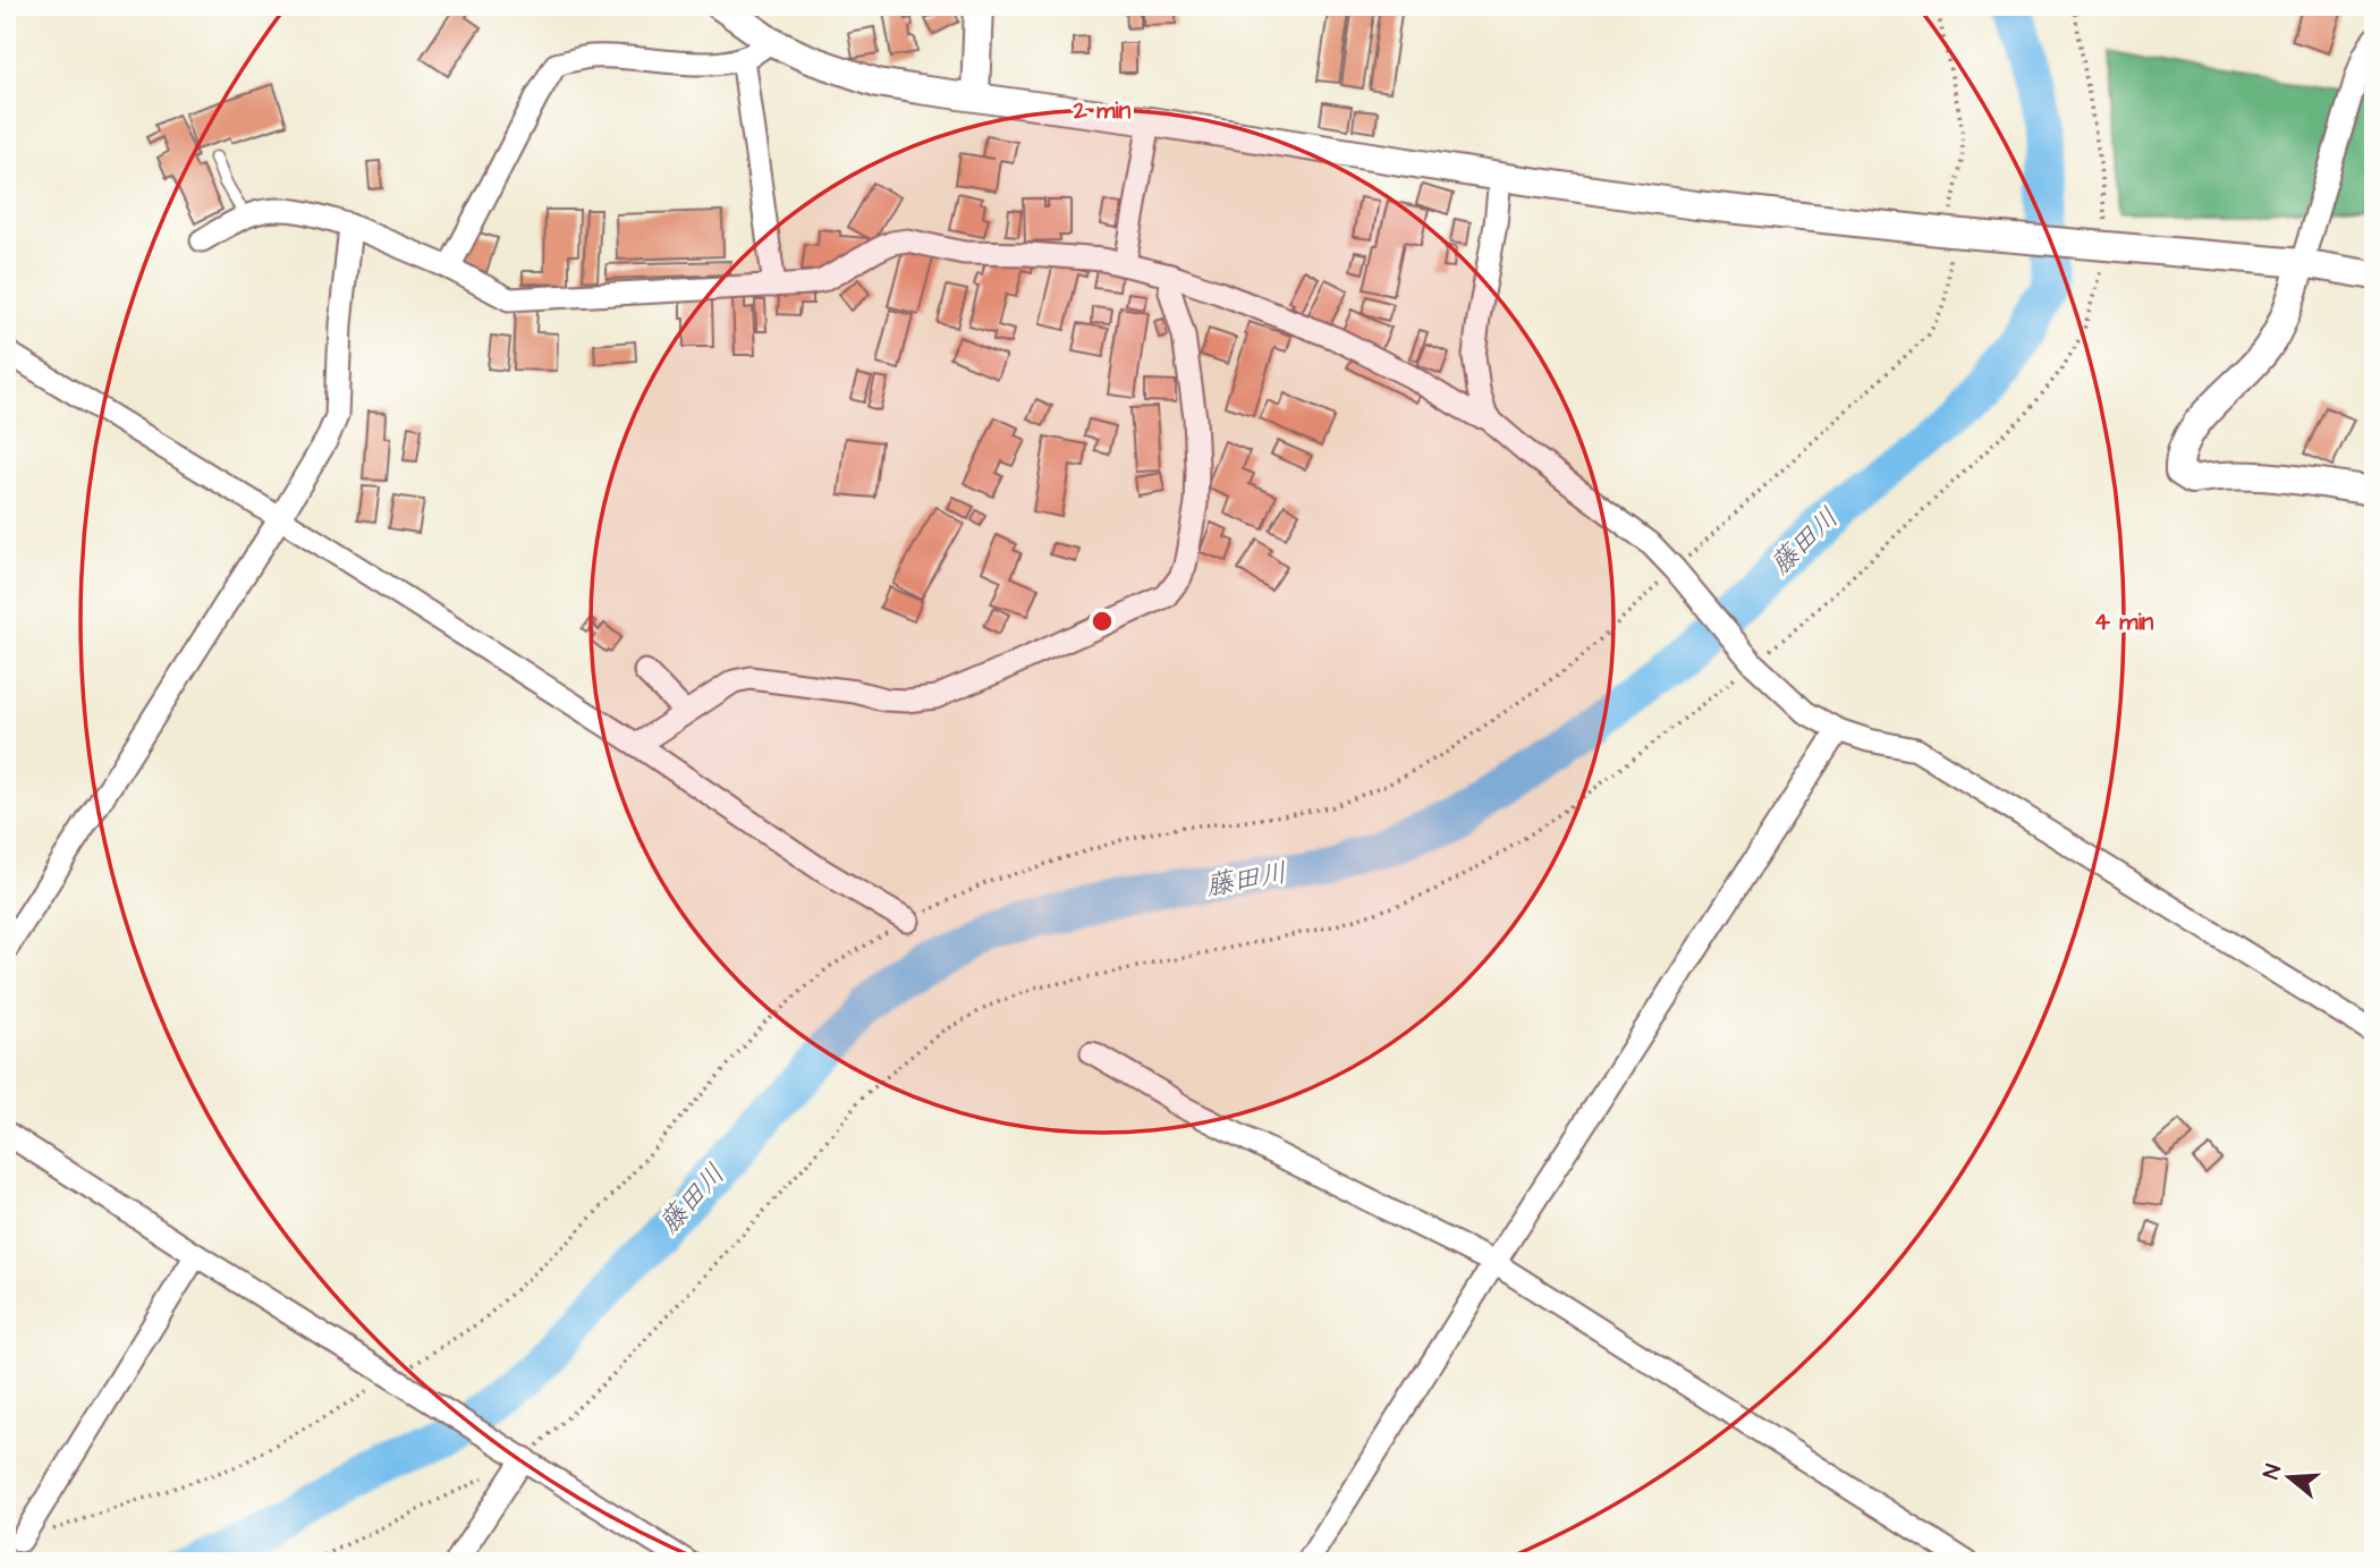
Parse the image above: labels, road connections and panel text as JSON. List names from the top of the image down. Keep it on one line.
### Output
{"water":["藤田川"],"north":"left","rings":["2 min","4 min"]}
